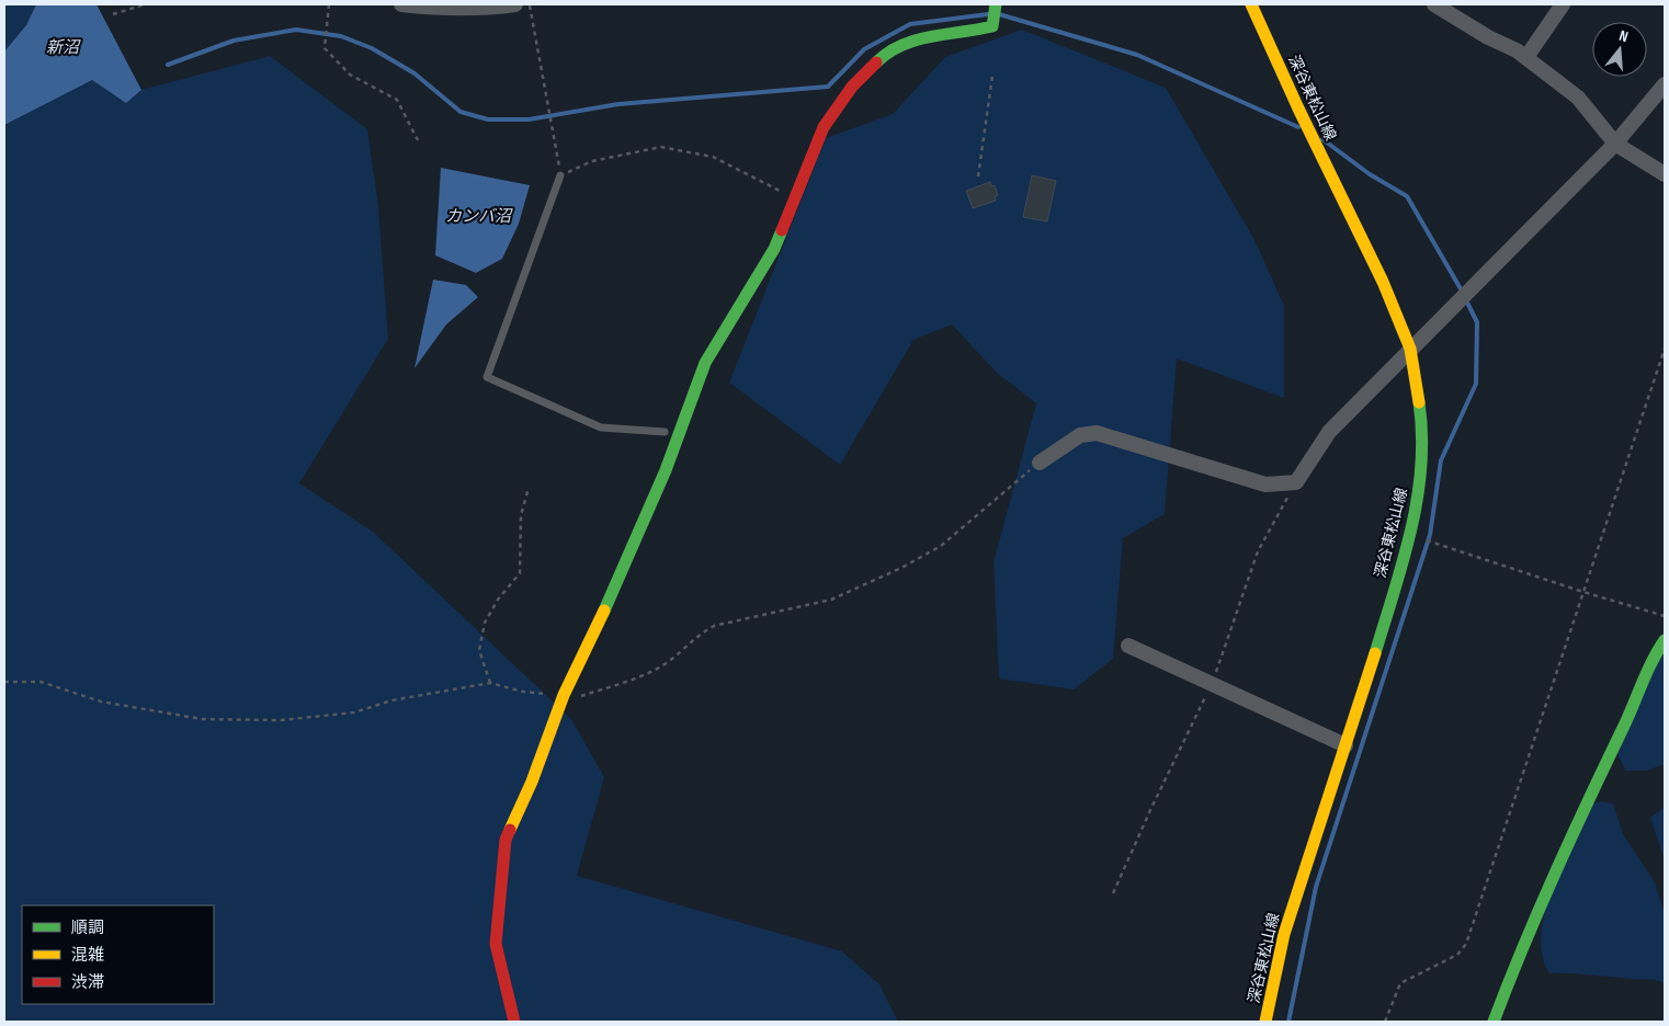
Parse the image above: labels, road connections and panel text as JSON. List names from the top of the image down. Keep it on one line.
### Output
{"streets":{"street":["深谷東松山線"]},"water":["新沼","カンバ沼"],"legend":["順調","混雑","渋滞"],"north":"top"}
